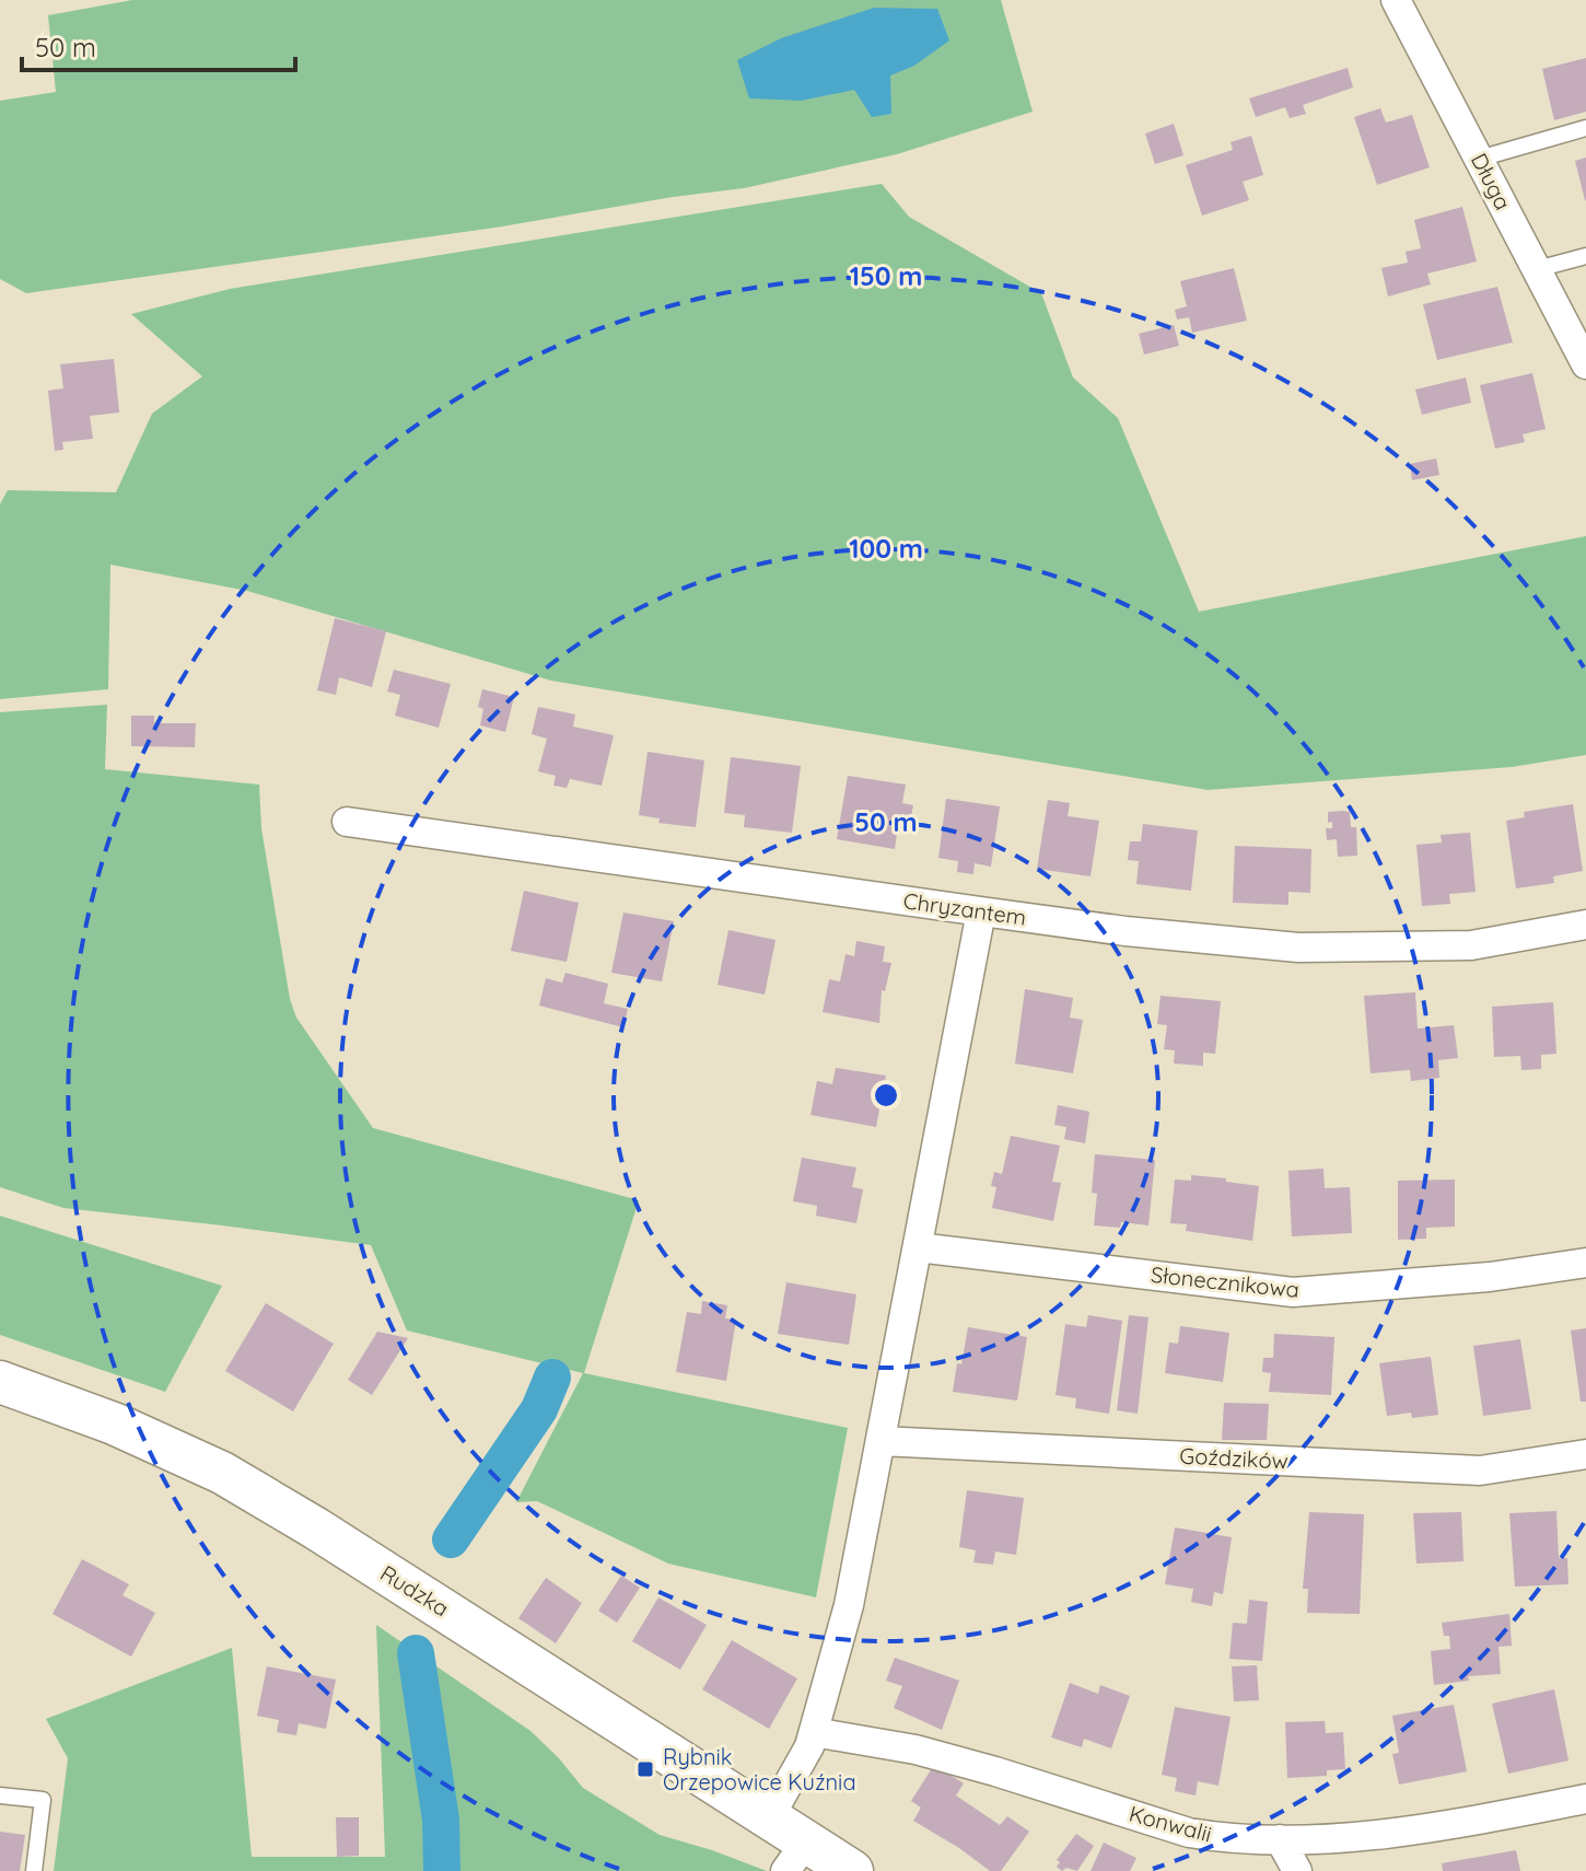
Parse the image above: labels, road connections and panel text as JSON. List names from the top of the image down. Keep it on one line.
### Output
{"streets":{"main road":["Rudzka"],"street":["Długa","Chryzantem","Słonecznikowa","Goździków","Konwalii"]},"places":{"transit":["Rybnik Orzepowice Kuźnia"]},"scale_bar":"50 m","rings":["150 m","100 m","50 m"]}
